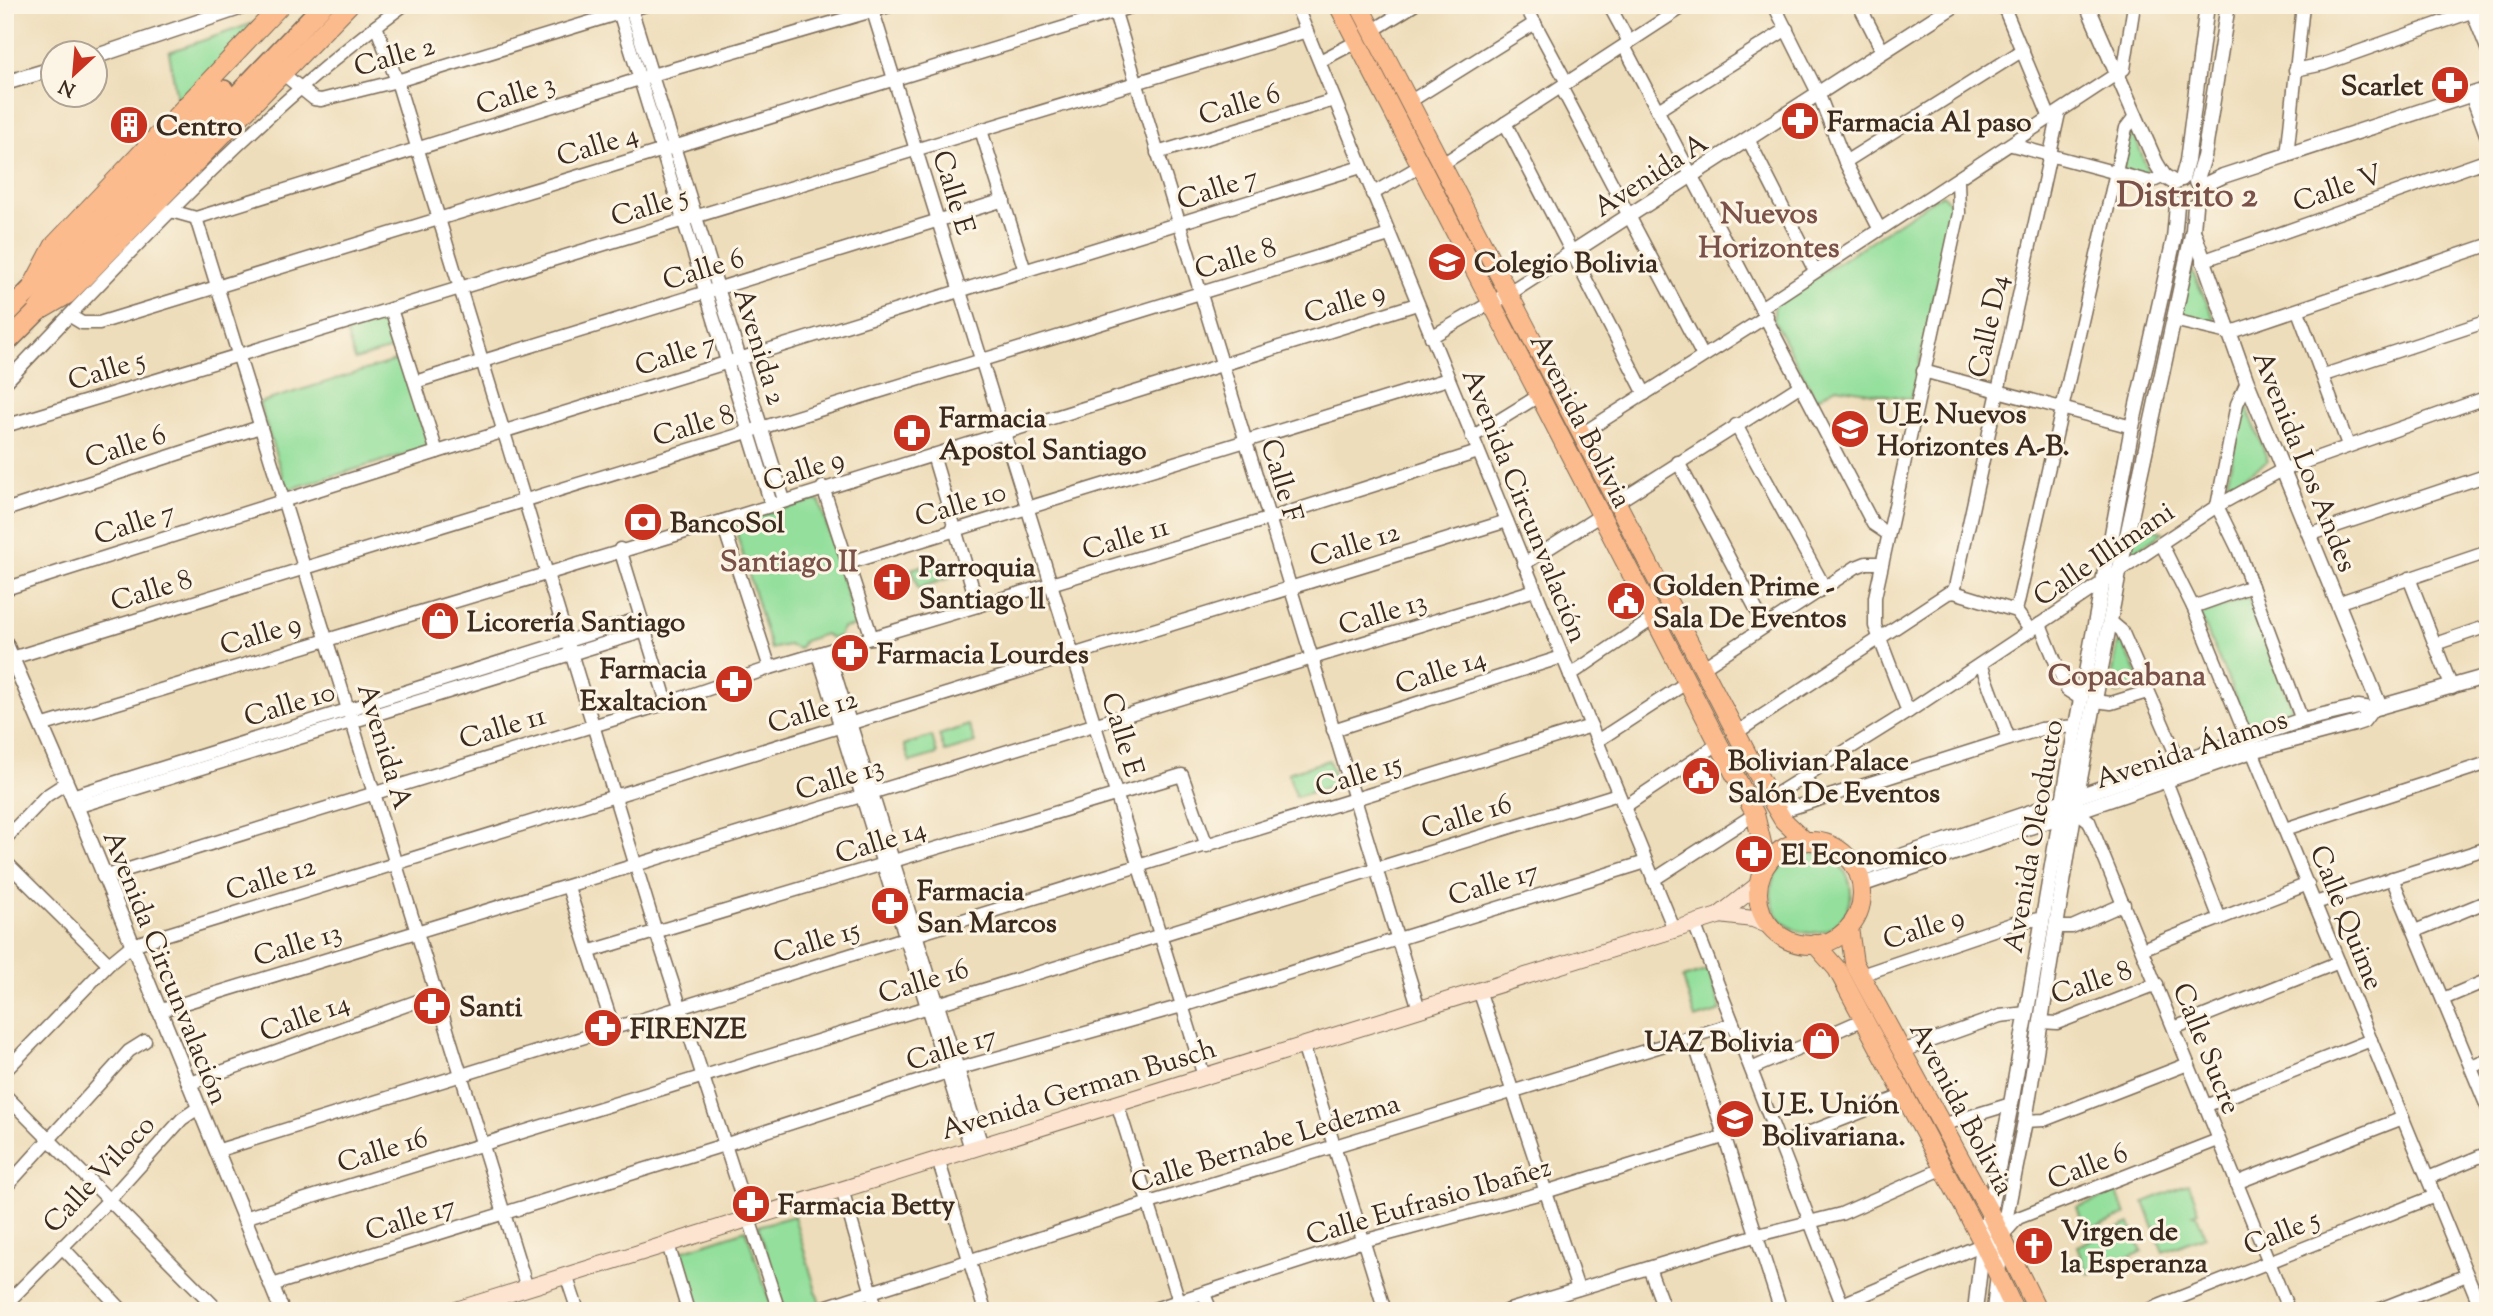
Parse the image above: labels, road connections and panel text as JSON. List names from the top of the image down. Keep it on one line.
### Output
{"streets":{"main road":["Avenida Bolivia","Avenida German Busch"],"street":["Calle 2","Calle 3","Calle 6","Calle 4","Avenida A","Calle 7","Calle V","Calle E","Calle 5","Calle 8","Calle 9","Calle D4","Avenida 2","Avenida Los Andes","Calle F","Calle 10","Avenida Circunvalación","Calle 11","Calle 12","Calle Illimani","Calle 13","Calle 14","Avenida Álamos","Calle 15","Calle 16","Avenida Oleoducto","Calle 17","Calle Quime","Calle Sucre","Calle Bernabe Ledezma","Calle Viloco","Calle Eufrasio Ibañez"]},"crossings":[["Calle 2","Avenida 2"],["Calle 3","Avenida A"],["Calle 3","Calle E"],["Calle 3","Avenida 2"],["Calle 6","Avenida A"],["Calle 6","Calle E"],["Calle 6","Avenida 2"],["Calle 6","Avenida Bolivia"],["Calle 6","Calle F"],["Calle 6","Avenida Circunvalación"],["Calle 6","Avenida Oleoducto"],["Calle 6","Calle Sucre"],["Calle 4","Avenida A"],["Calle 4","Calle E"],["Calle 4","Avenida 2"],["Calle 4","Calle F"],["Avenida A","Calle 7"],["Avenida A","Calle 5"],["Avenida A","Calle 8"],["Avenida A","Calle 9"],["Avenida A","Avenida Bolivia"],["Avenida A","Calle 10"],["Avenida A","Calle 11"],["Avenida A","Calle 12"],["Avenida A","Calle 13"],["Avenida A","Calle 14"],["Avenida A","Calle 15"],["Avenida A","Calle 16"],["Avenida A","Calle 17"],["Avenida A","Avenida German Busch"],["Calle 7","Calle E"],["Calle 7","Avenida 2"],["Calle 7","Calle F"],["Calle 7","Avenida Circunvalación"],["Calle V","Avenida Los Andes"],["Calle E","Calle 5"],["Calle E","Calle 8"],["Calle E","Calle 9"],["Calle E","Calle 10"],["Calle E","Calle 11"],["Calle E","Calle 12"],["Calle E","Calle 13"],["Calle E","Calle 14"],["Calle E","Calle 15"],["Calle E","Calle 16"],["Calle E","Calle 17"],["Calle E","Avenida German Busch"],["Calle 5","Avenida 2"],["Calle 5","Calle F"],["Calle 5","Avenida Circunvalación"],["Calle 5","Calle Quime"],["Calle 5","Calle Sucre"],["Calle 8","Avenida 2"],["Calle 8","Avenida Bolivia"],["Calle 8","Calle F"],["Calle 8","Avenida Circunvalación"],["Calle 8","Avenida Oleoducto"],["Calle 8","Calle Sucre"],["Calle 9","Avenida 2"],["Calle 9","Avenida Bolivia"],["Calle 9","Calle F"],["Calle 9","Avenida Circunvalación"],["Calle 9","Avenida Oleoducto"],["Avenida Bolivia","Calle Illimani"],["Avenida Bolivia","Avenida Álamos"],["Avenida Bolivia","Calle 16"],["Avenida Bolivia","Avenida Oleoducto"],["Avenida Bolivia","Avenida German Busch"],["Avenida Los Andes","Calle Illimani"],["Avenida Los Andes","Avenida Álamos"],["Avenida Los Andes","Avenida Oleoducto"],["Calle F","Calle 10"],["Calle F","Calle 11"],["Calle F","Calle 12"],["Calle F","Calle 13"],["Calle F","Calle 14"],["Calle F","Calle 15"],["Calle F","Calle 16"],["Calle F","Calle 17"],["Calle F","Avenida German Busch"],["Calle 10","Avenida Circunvalación"],["Avenida Circunvalación","Calle 11"],["Avenida Circunvalación","Calle 12"],["Avenida Circunvalación","Calle 13"],["Avenida Circunvalación","Calle 14"],["Avenida Circunvalación","Calle 15"],["Avenida Circunvalación","Calle 16"],["Avenida Circunvalación","Calle 17"],["Avenida Circunvalación","Avenida German Busch"],["Avenida Circunvalación","Calle Viloco"],["Calle Illimani","Avenida Oleoducto"],["Calle Illimani","Calle Quime"],["Calle 14","Calle 15"],["Avenida Álamos","Avenida Oleoducto"],["Avenida Álamos","Calle Quime"],["Avenida Álamos","Calle Sucre"],["Avenida Álamos","Avenida German Busch"],["Avenida Oleoducto","Calle Sucre"]],"districts":["Distrito 2","Nuevos Horizontes","Santiago II","Copacabana"],"places":{"pharmacy":["Scarlet","Farmacia Al paso","Farmacia Apostol Santiago","Farmacia Lourdes","Farmacia Exaltacion","El Economico","Farmacia San Marcos","Santi","FIRENZE","Farmacia Betty"],"building":["Centro"],"school or university":["Colegio Bolivia","U_E. Nuevos Horizontes A-B.","U_E. Unión Bolivariana."],"bank":["BancoSol"],"church":["Parroquia Santiago ll","Virgen de la Esperanza"],"public building":["Golden Prime - Sala De Eventos","Bolivian Palace Salón De Eventos"],"shop":["Licorería Santiago","UAZ Bolivia"]},"north":"bottom left"}
